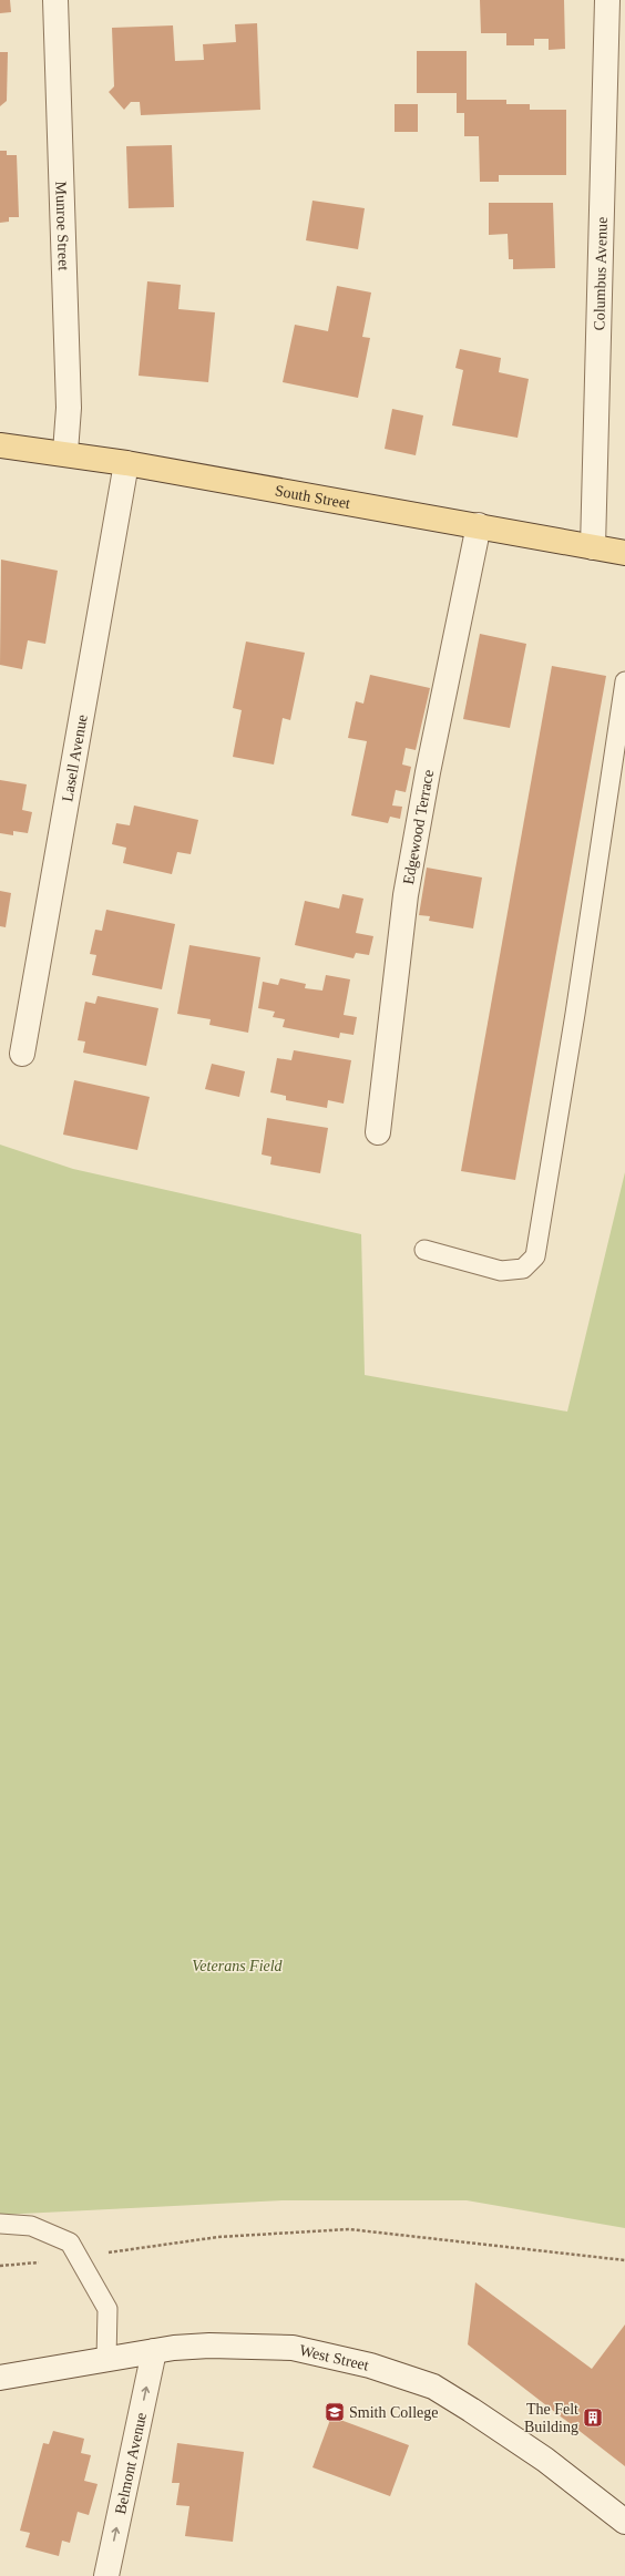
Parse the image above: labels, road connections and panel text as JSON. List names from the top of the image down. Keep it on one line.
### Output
{"streets":{"main road":["South Street"],"street":["Munroe Street","Columbus Avenue","Lasell Avenue","Edgewood Terrace","West Street","Belmont Avenue"]},"crossings":[["Munroe Street","South Street"],["Columbus Avenue","South Street"],["South Street","Lasell Avenue"],["South Street","Edgewood Terrace"],["West Street","Belmont Avenue"]],"one_way":["Belmont Avenue"],"parks":["Veterans Field"],"places":{"school or university":["Smith College"],"building":["The Felt Building"]}}
